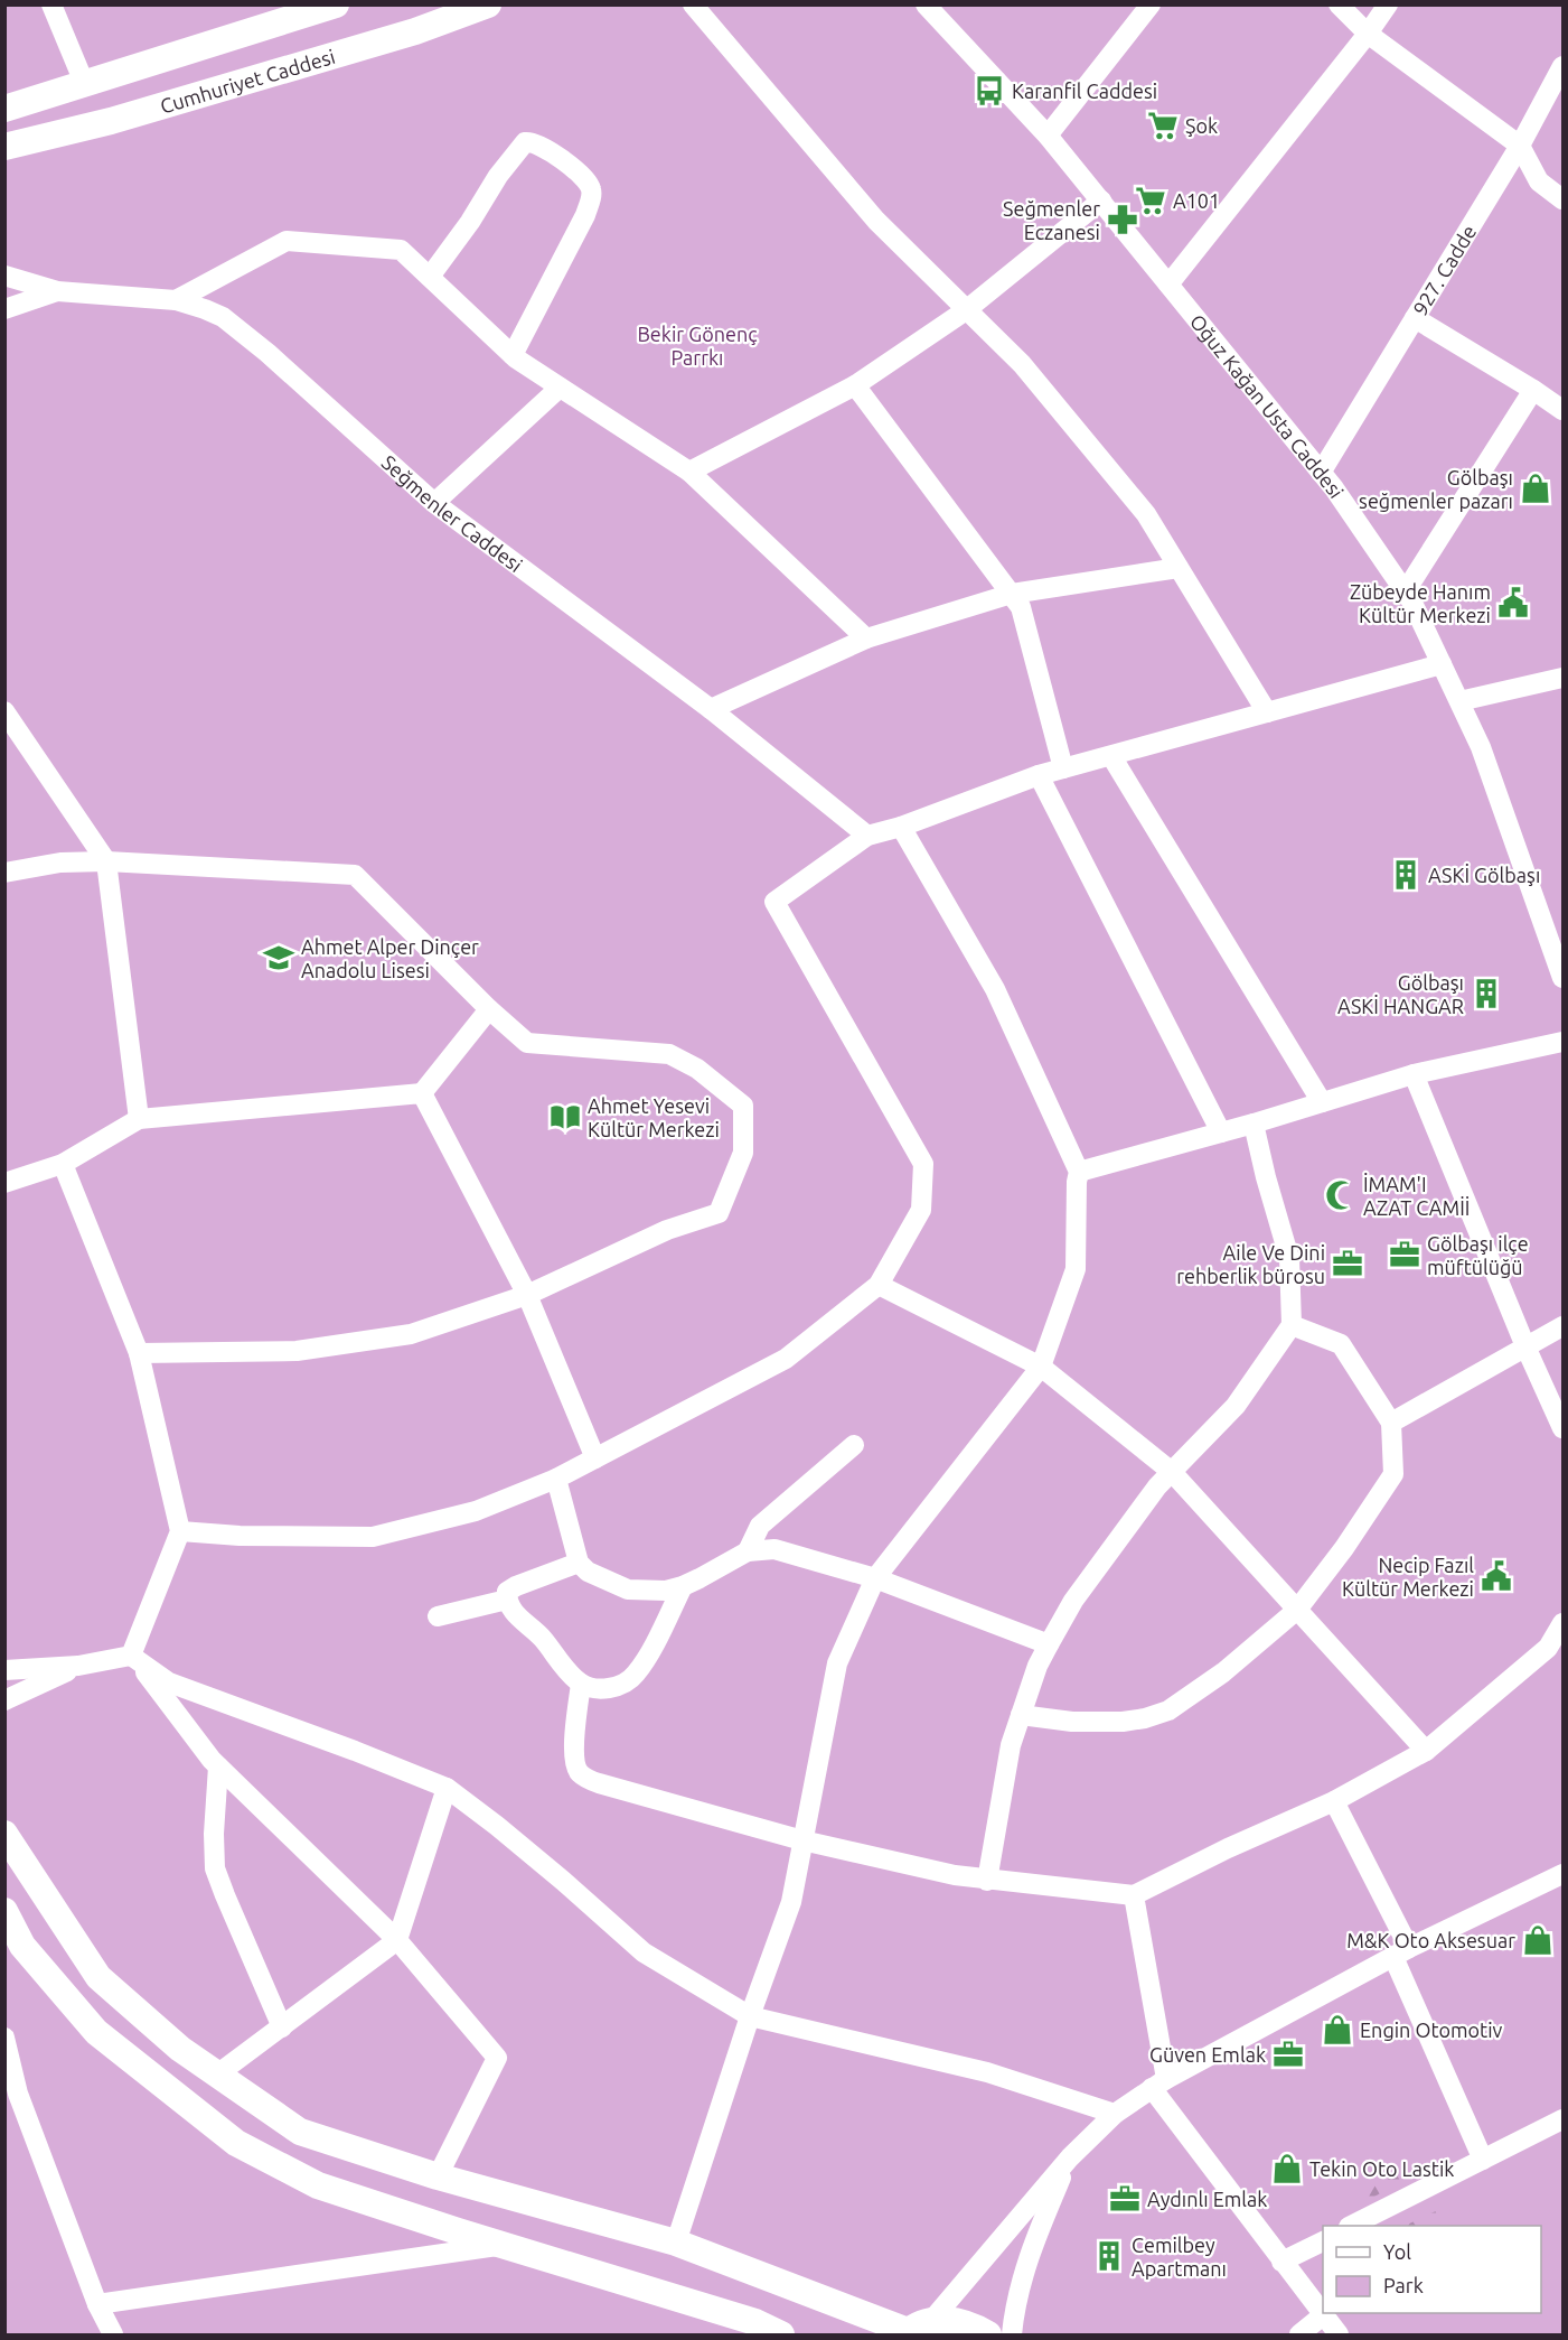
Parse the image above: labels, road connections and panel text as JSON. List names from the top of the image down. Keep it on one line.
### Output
{"streets":{"main road":["Cumhuriyet Caddesi"],"street":["927. Cadde","Oğuz Kağan Usta Caddesi","Seğmenler Caddesi"]},"crossings":[["927. Cadde","Oğuz Kağan Usta Caddesi"]],"parks":["Bekir Gönenç Parrkı"],"places":{"bus stop":["Karanfil Caddesi"],"supermarket":["Şok","A101"],"pharmacy":["Seğmenler Eczanesi"],"shop":["Gölbaşı seğmenler pazarı","M&K Oto Aksesuar","Engin Otomotiv","Tekin Oto Lastik"],"public building":["Zübeyde Hanım Kültür Merkezi","Necip Fazıl Kültür Merkezi"],"building":["ASKİ Gölbaşı","Gölbaşı ASKİ HANGAR","Cemilbey Apartmanı"],"school or university":["Ahmet Alper Dinçer Anadolu Lisesi"],"library":["Ahmet Yesevi Kültür Merkezi"],"mosque":["İMAM'I AZAT CAMİİ"],"office":["Gölbaşı ilçe müftülüğü","Aile Ve Dini rehberlik bürosu","Güven Emlak","Aydınlı Emlak"]},"legend":["Yol","Park"]}
